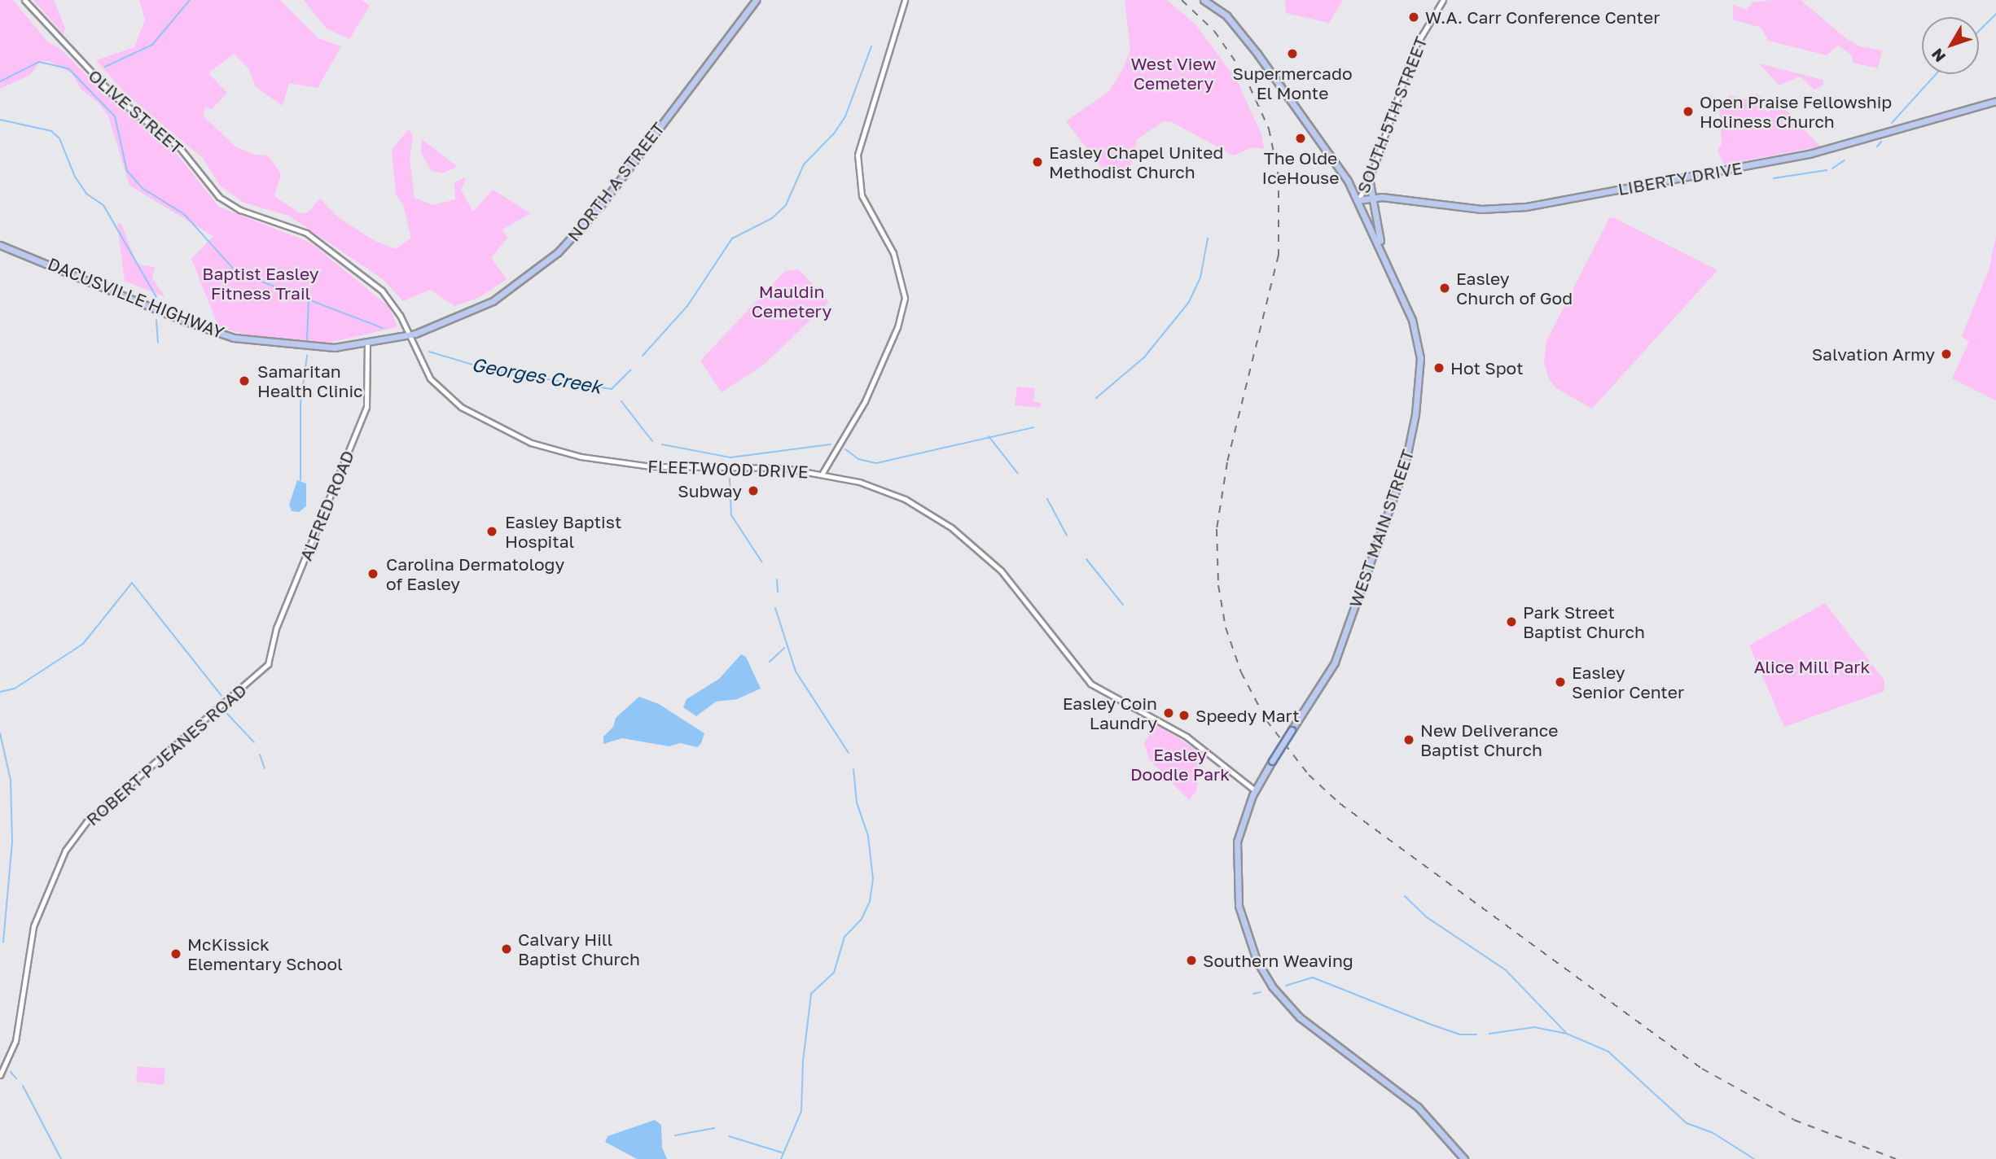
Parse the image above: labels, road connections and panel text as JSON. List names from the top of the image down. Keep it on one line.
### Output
{"streets":{"main road":["LIBERTY DRIVE","NORTH A STREET","DACUSVILLE HIGHWAY","WEST MAIN STREET"],"street":["OLIVE STREET","SOUTH 5TH STREET","FLEETWOOD DRIVE","ALFRED ROAD","ROBERT P JEANES ROAD"]},"crossings":[["OLIVE STREET","NORTH A STREET"],["OLIVE STREET","DACUSVILLE HIGHWAY"],["OLIVE STREET","FLEETWOOD DRIVE"],["SOUTH 5TH STREET","LIBERTY DRIVE"],["SOUTH 5TH STREET","WEST MAIN STREET"],["LIBERTY DRIVE","WEST MAIN STREET"],["NORTH A STREET","DACUSVILLE HIGHWAY"],["NORTH A STREET","FLEETWOOD DRIVE"],["DACUSVILLE HIGHWAY","FLEETWOOD DRIVE"],["DACUSVILLE HIGHWAY","ALFRED ROAD"],["FLEETWOOD DRIVE","WEST MAIN STREET"],["ALFRED ROAD","ROBERT P JEANES ROAD"]],"water":["Georges Creek"],"parks":["West View Cemetery","Baptist Easley Fitness Trail","Mauldin Cemetery","Alice Mill Park","Easley Doodle Park"],"places":["W.A. Carr Conference Center","Supermercado El Monte","Open Praise Fellowship Holiness Church","The Olde IceHouse","Easley Chapel United Methodist Church","Easley Church of God","Salvation Army","Hot Spot","Samaritan Health Clinic","Subway","Easley Baptist Hospital","Carolina Dermatology of Easley","Park Street Baptist Church","Easley Senior Center","Easley Coin Laundry","Speedy Mart","New Deliverance Baptist Church","Calvary Hill Baptist Church","McKissick Elementary School","Southern Weaving"],"north":"bottom left"}
